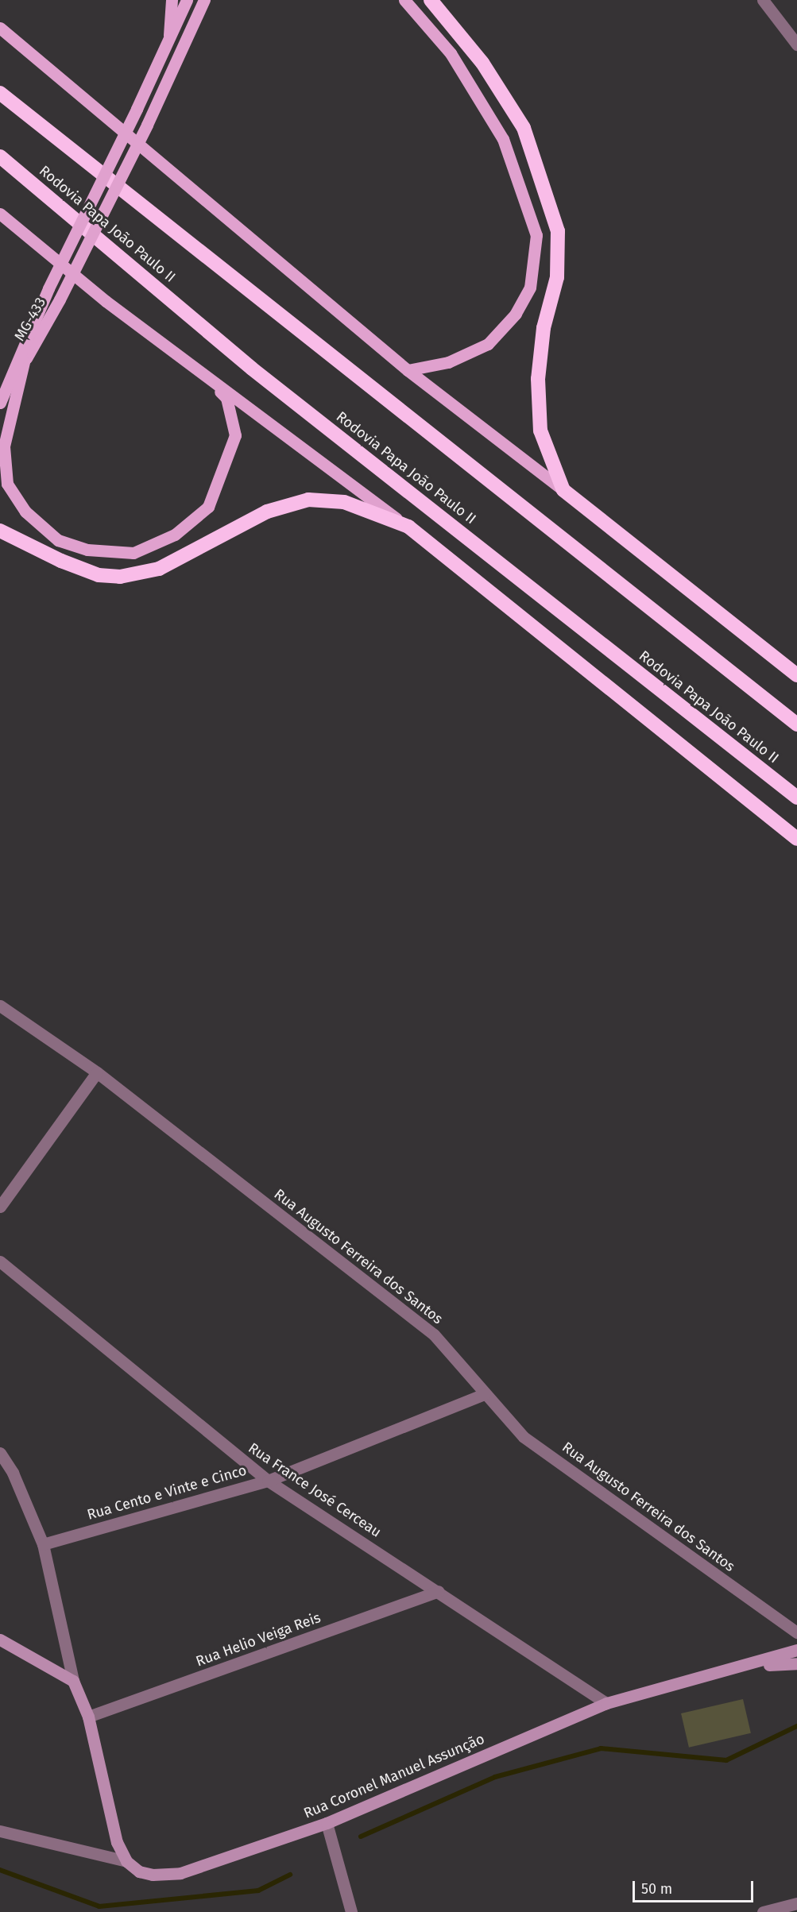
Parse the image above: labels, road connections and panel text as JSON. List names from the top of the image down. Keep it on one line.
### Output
{"streets":{"highway":["Rodovia Papa João Paulo II"],"main road":["MG-433"],"street":["Rua Augusto Ferreira dos Santos","Rua France José Cerceau","Rua Cento e Vinte e Cinco","Rua Helio Veiga Reis","Rua Coronel Manuel Assunção"]},"crossings":[["Rua Augusto Ferreira dos Santos","Rua Cento e Vinte e Cinco"],["Rua France José Cerceau","Rua Cento e Vinte e Cinco"],["Rua France José Cerceau","Rua Helio Veiga Reis"],["Rua France José Cerceau","Rua Coronel Manuel Assunção"]],"scale_bar":"50 m"}
